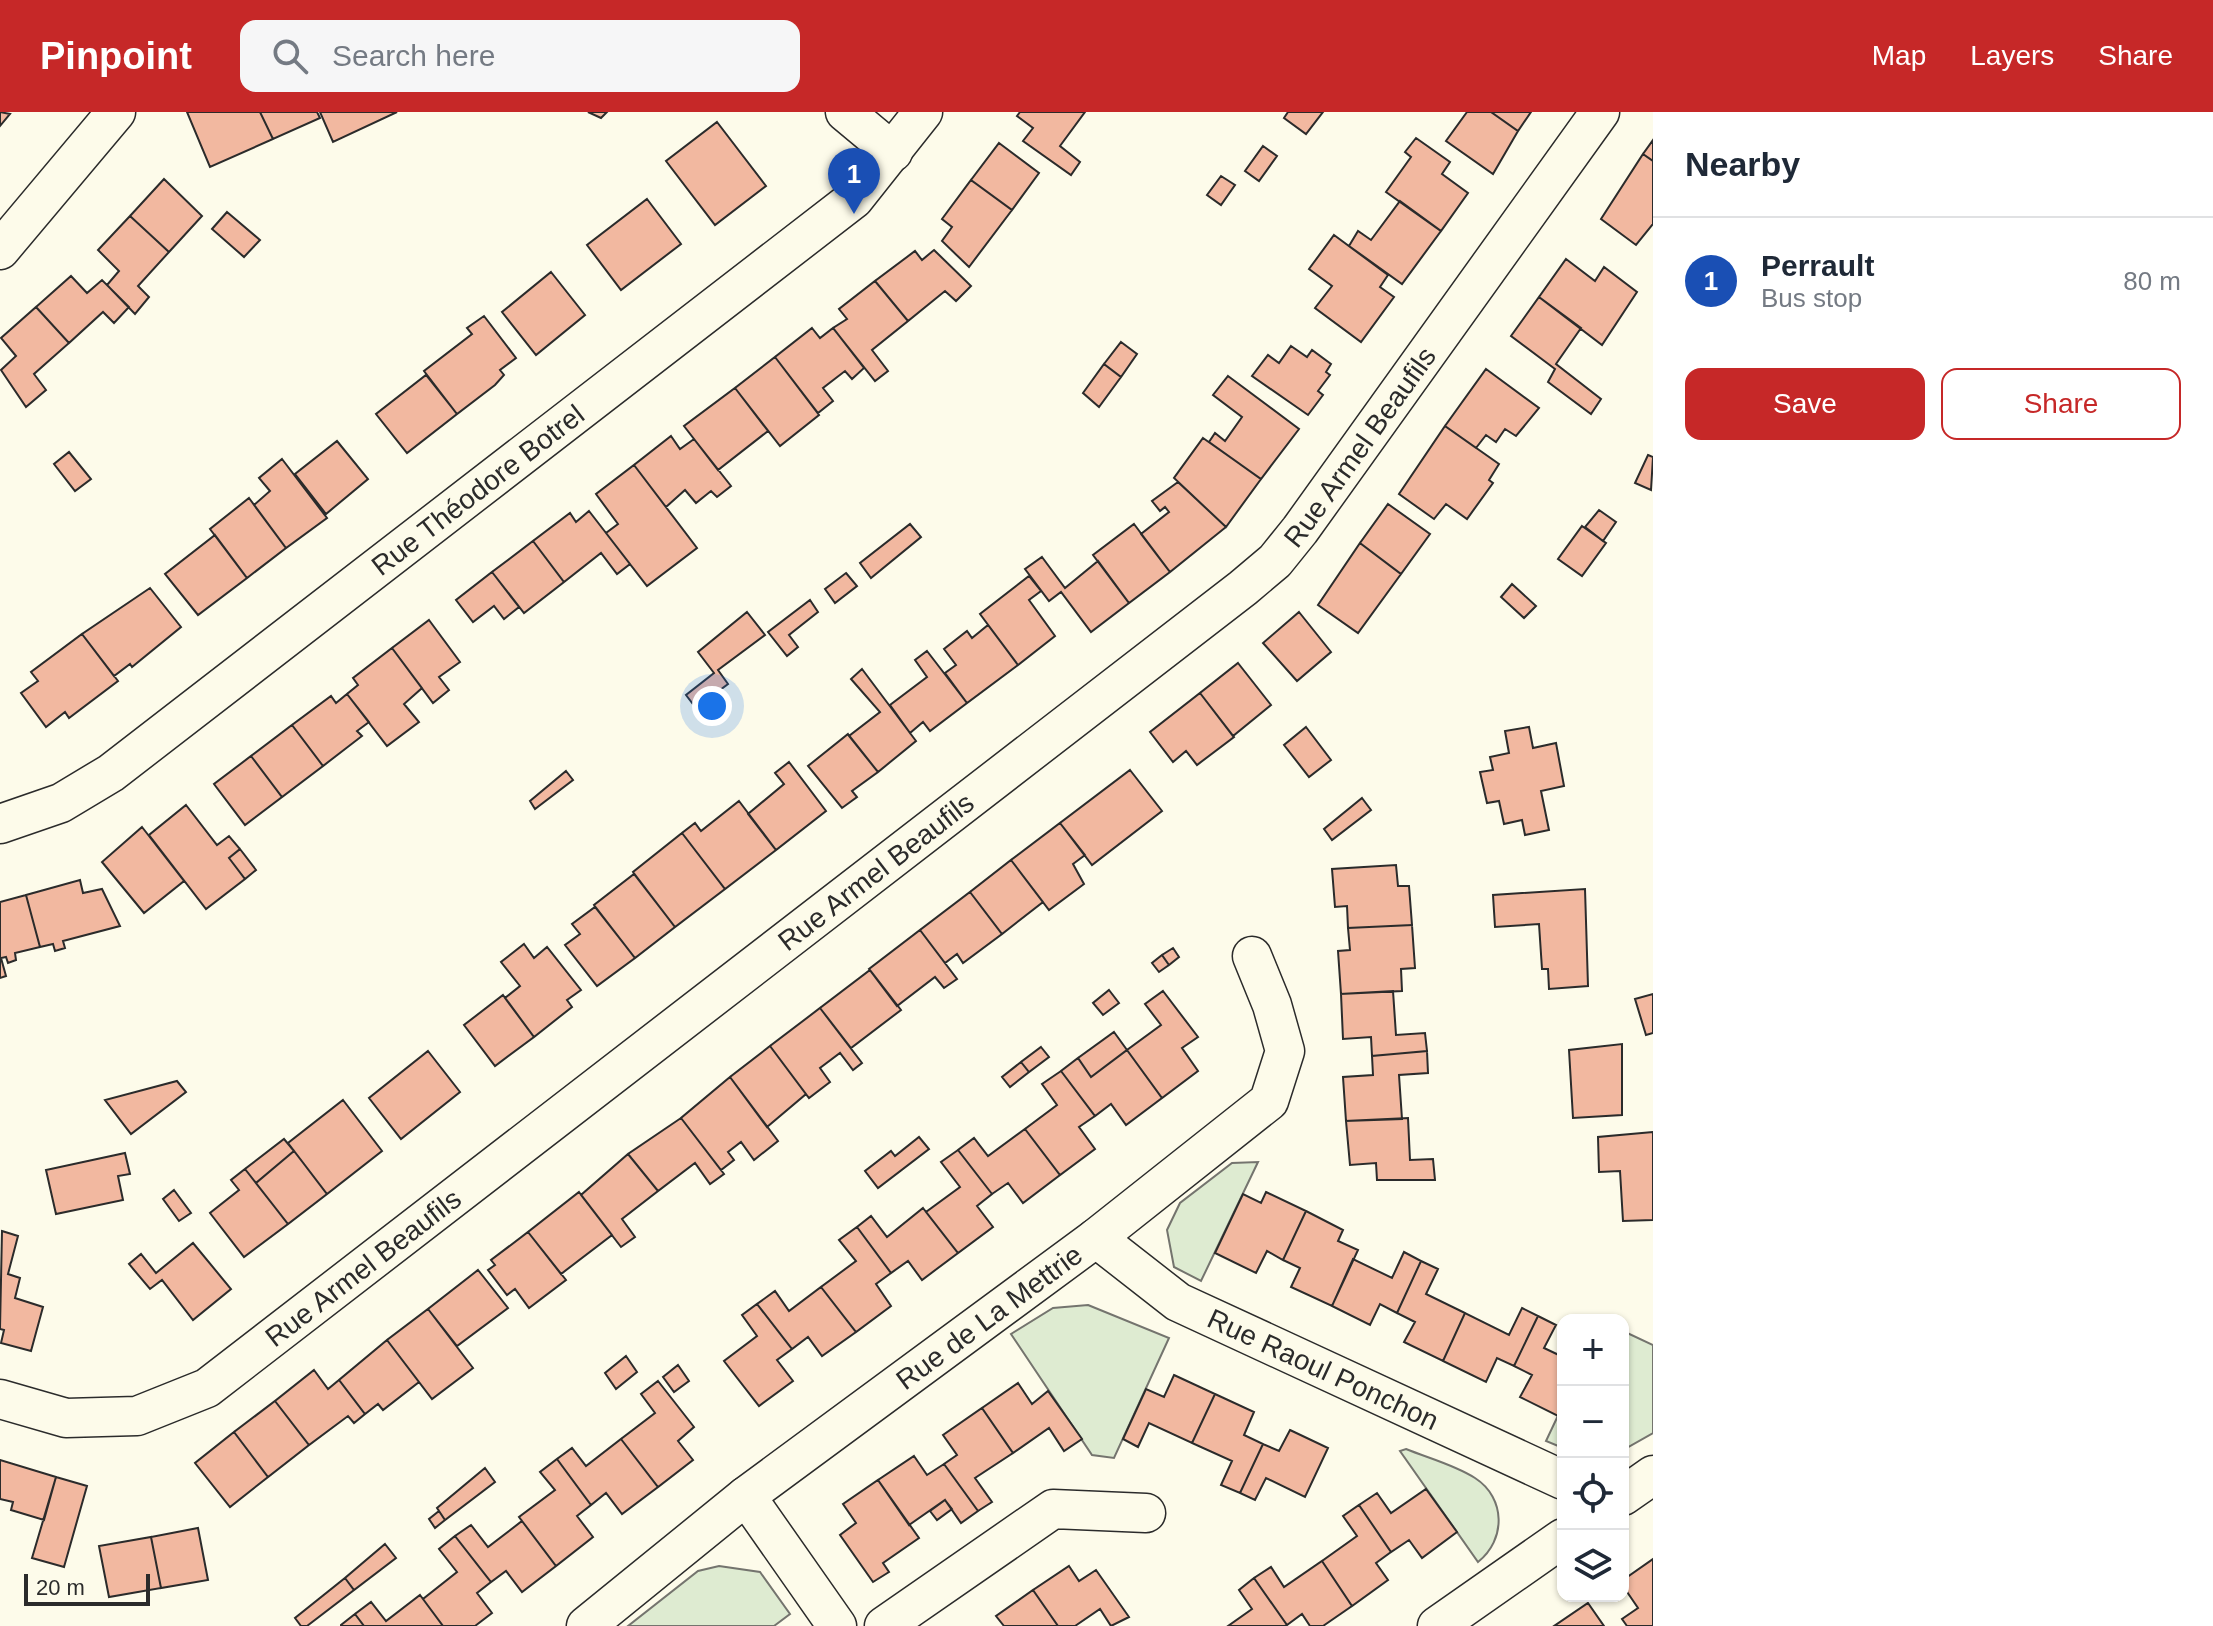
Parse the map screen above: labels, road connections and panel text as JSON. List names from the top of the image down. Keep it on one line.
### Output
{"streets":{"street":["Rue Armel Beaufils","Rue Théodore Botrel","Rue de La Mettrie","Rue Raoul Ponchon"]},"crossings":[["Rue de La Mettrie","Rue Raoul Ponchon"]],"scale_bar":"20 m","page":{"header":"Pinpoint","search":"Search here","nav":["Map","Layers","Share"],"heading":"Nearby","pins":"1","list":[{"mark":"1","name":"Perrault","note":"Bus stop","value":"80 m"}],"buttons":["Save","Share"],"map_buttons":["+","−"],"scale":"20 m"}}
